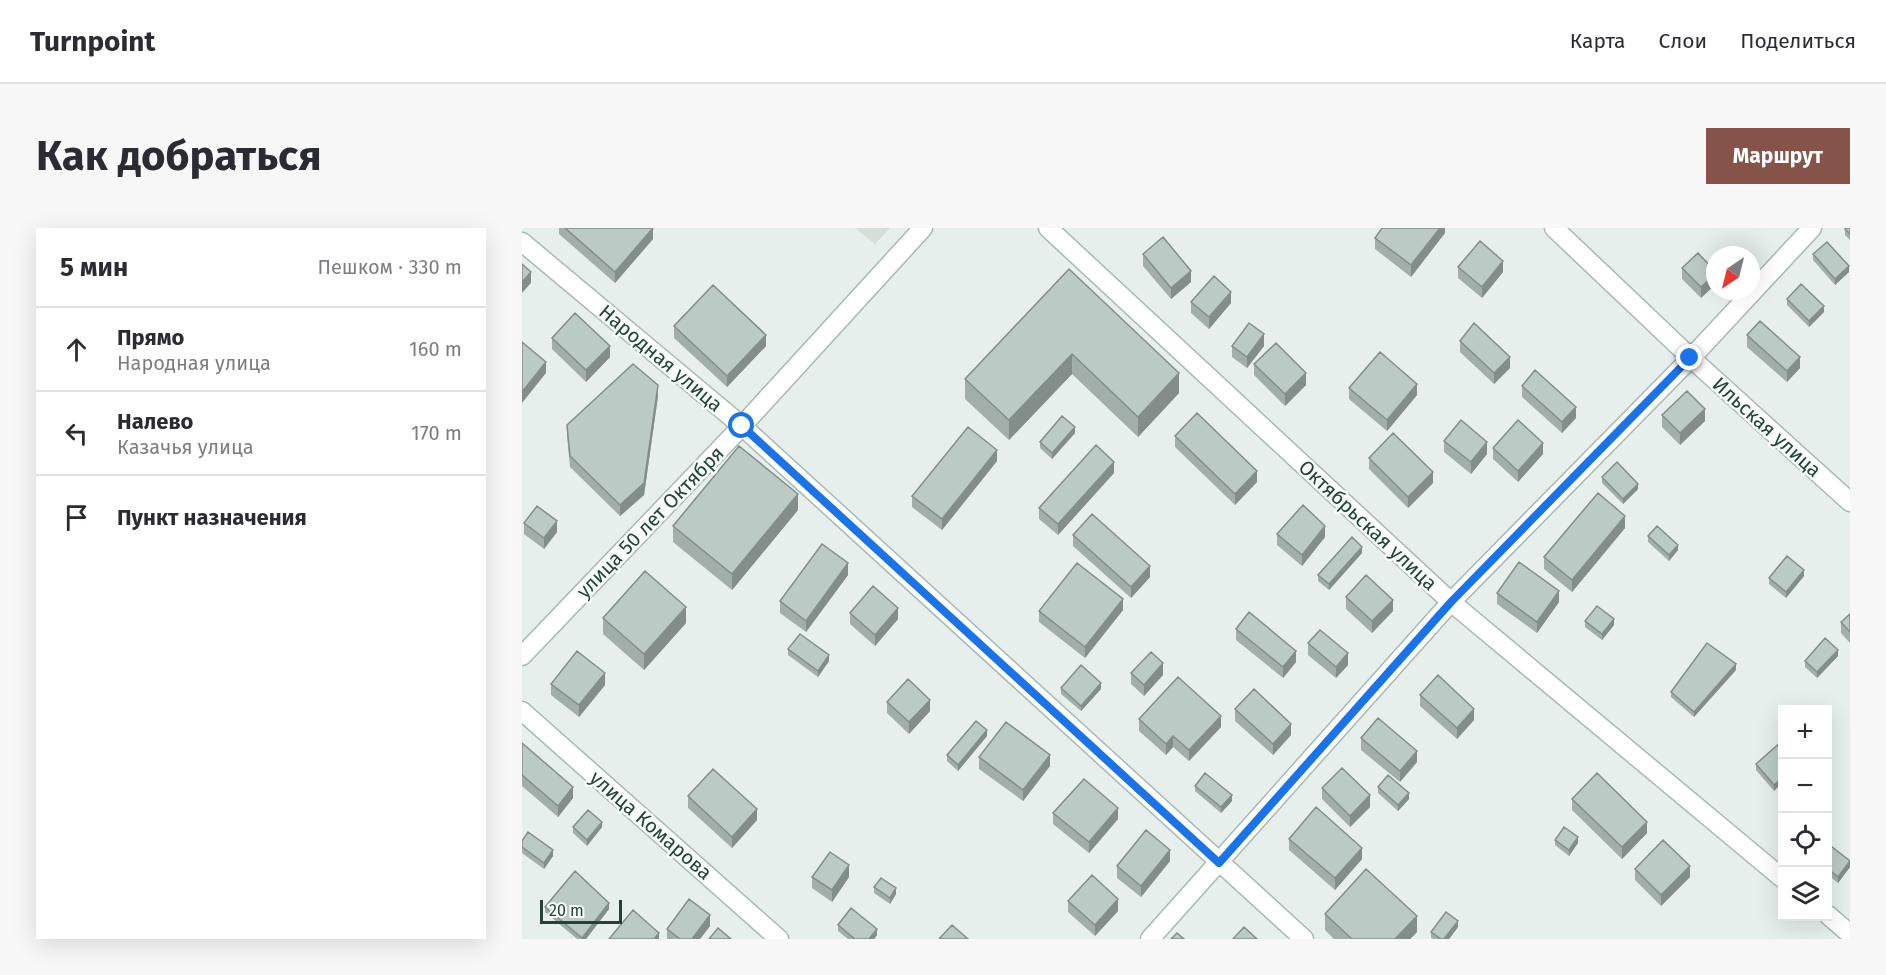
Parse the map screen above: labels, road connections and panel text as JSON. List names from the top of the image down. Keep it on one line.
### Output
{"streets":{"street":["Народная улица","Ильская улица","улица 50 лет Октября","Октябрьская улица","улица Комарова"]},"crossings":[["Народная улица","улица 50 лет Октября"]],"scale_bar":"20 m","north":"bottom left","page":{"header":"Turnpoint","nav":["Карта","Слои","Поделиться"],"buttons":"Маршрут","title":"Как добраться","heading":["5 мин","Пешком · 330 m"],"list":[["Прямо","Народная улица","160 m"],["Налево","Казачья улица","170 m"],"Пункт назначения"],"map_buttons":["+","−"],"scale":"20 m"}}
